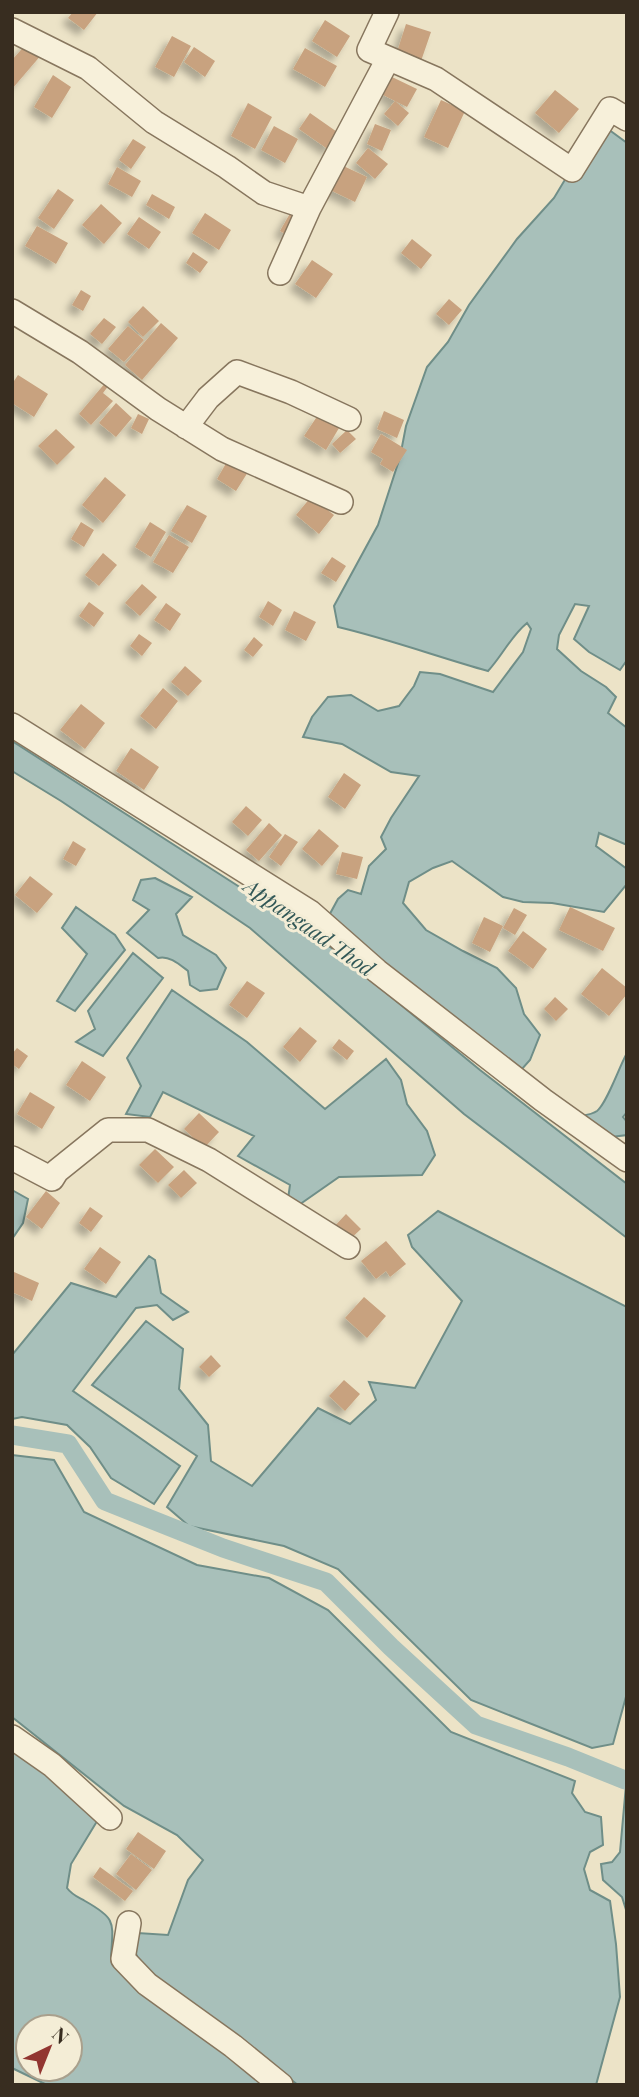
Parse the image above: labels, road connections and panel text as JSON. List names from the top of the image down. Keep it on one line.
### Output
{"water":["Appangaad Thod"],"north":"top right"}
